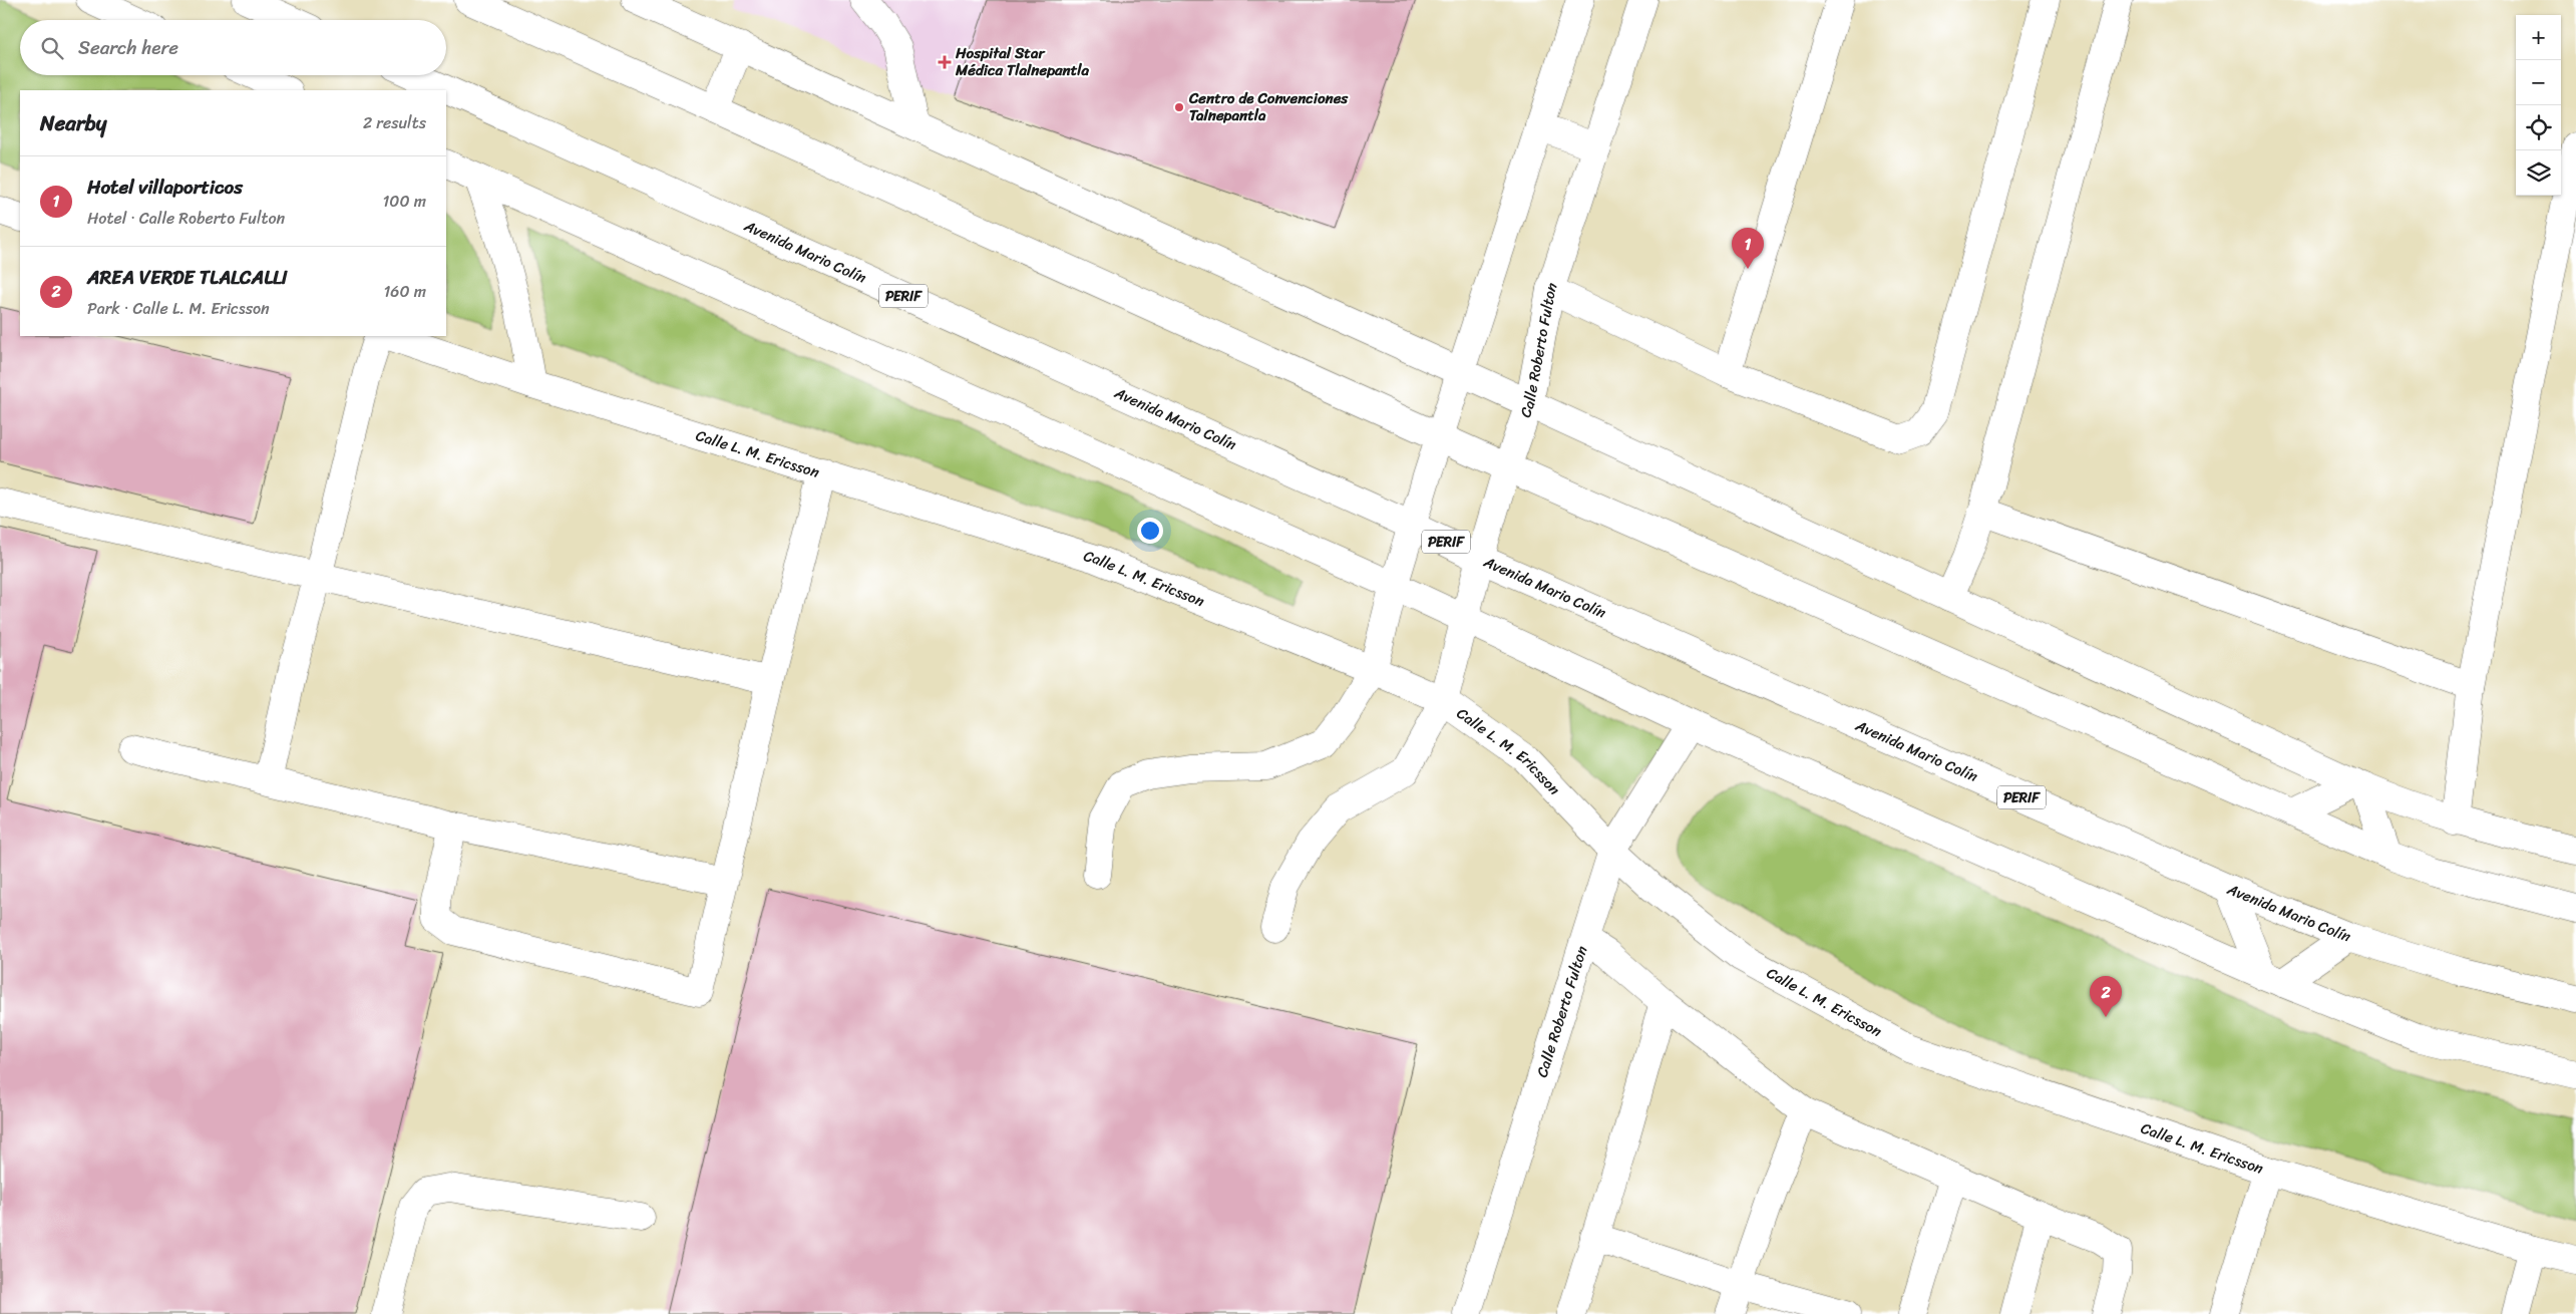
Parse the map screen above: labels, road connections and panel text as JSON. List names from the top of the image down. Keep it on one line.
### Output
{"streets":{"main road":["Avenida Mario Colín","PERIF","Calle Roberto Fulton","Calle L. M. Ericsson"]},"crossings":[["Avenida Mario Colín","Calle Roberto Fulton"],["Calle Roberto Fulton","Calle L. M. Ericsson"]],"places":{"health":["Hospital Star Médica Tlalnepantla"],"other":["Centro de Convenciones Talnepantla"]},"page":{"map_buttons":["+","−"],"search":"Search here","heading":["Nearby","2 results"],"list":[{"mark":"1","name":"Hotel villaporticos","note":"Hotel · Calle Roberto Fulton","value":"100 m"},{"mark":"2","name":"AREA VERDE TLALCALLI","note":"Park · Calle L. M. Ericsson","value":"160 m"}],"pins":["1","2"]}}
